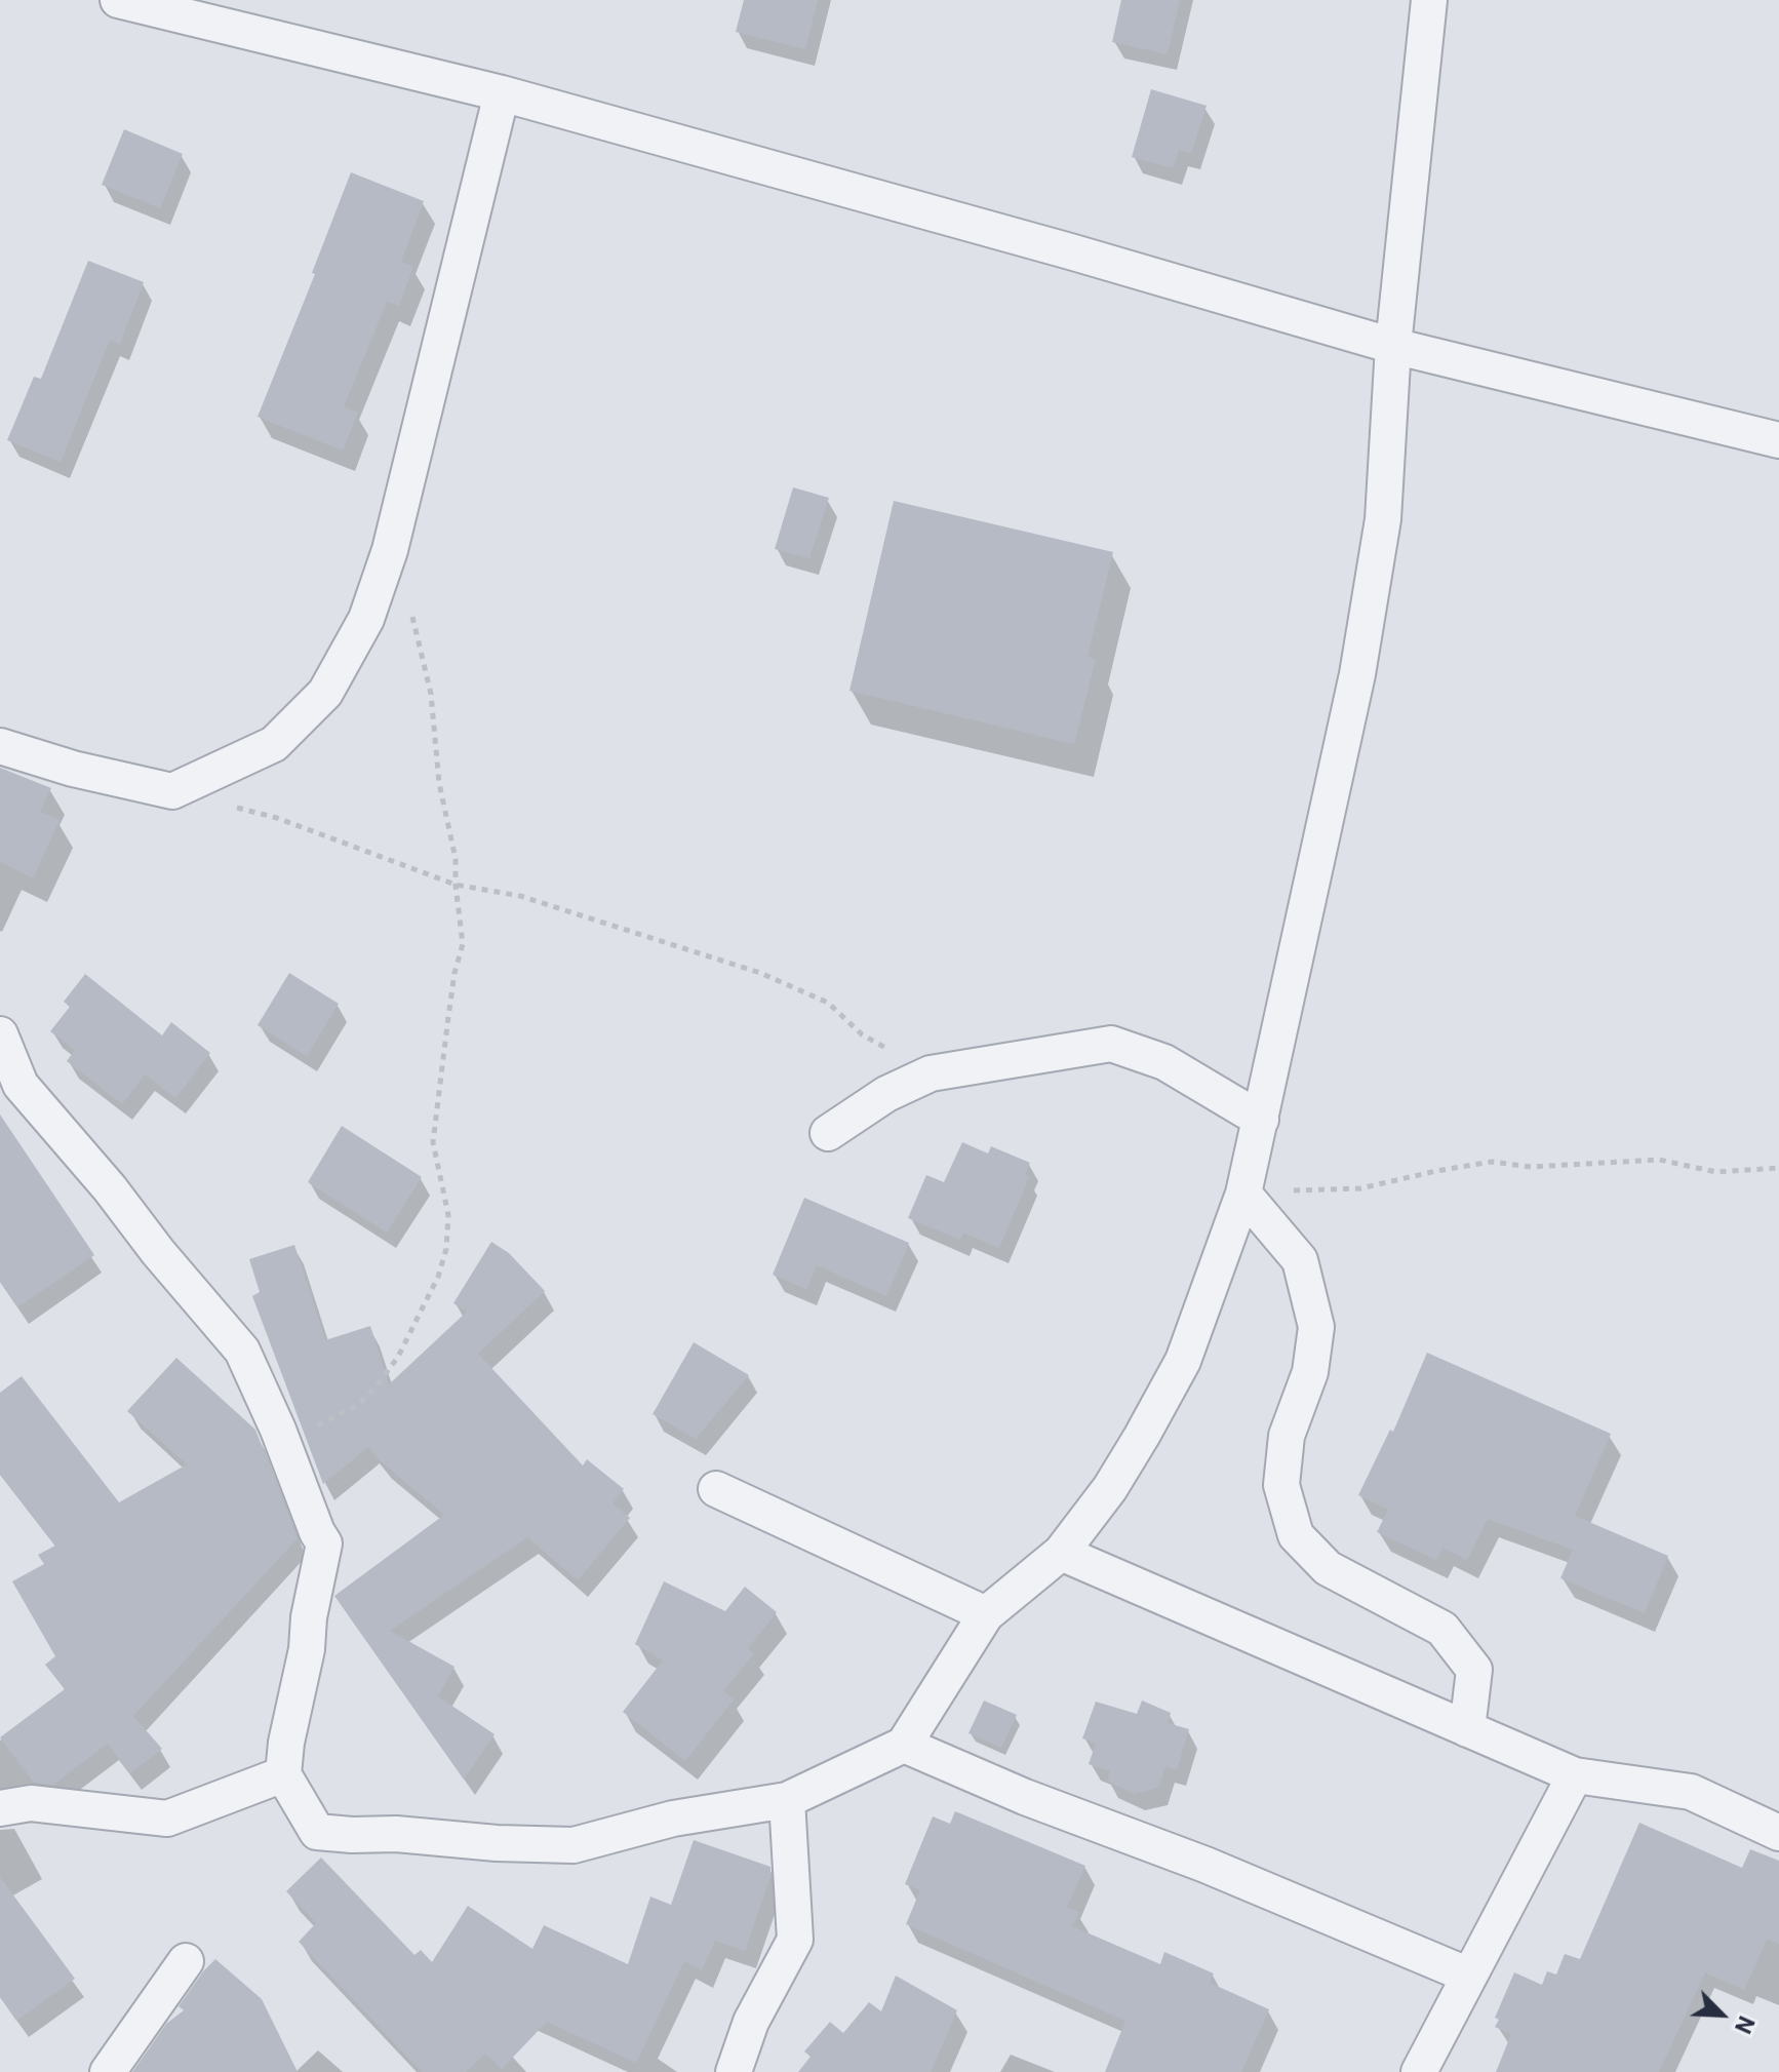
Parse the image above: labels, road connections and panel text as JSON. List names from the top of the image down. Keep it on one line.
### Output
{"north":"bottom right"}
